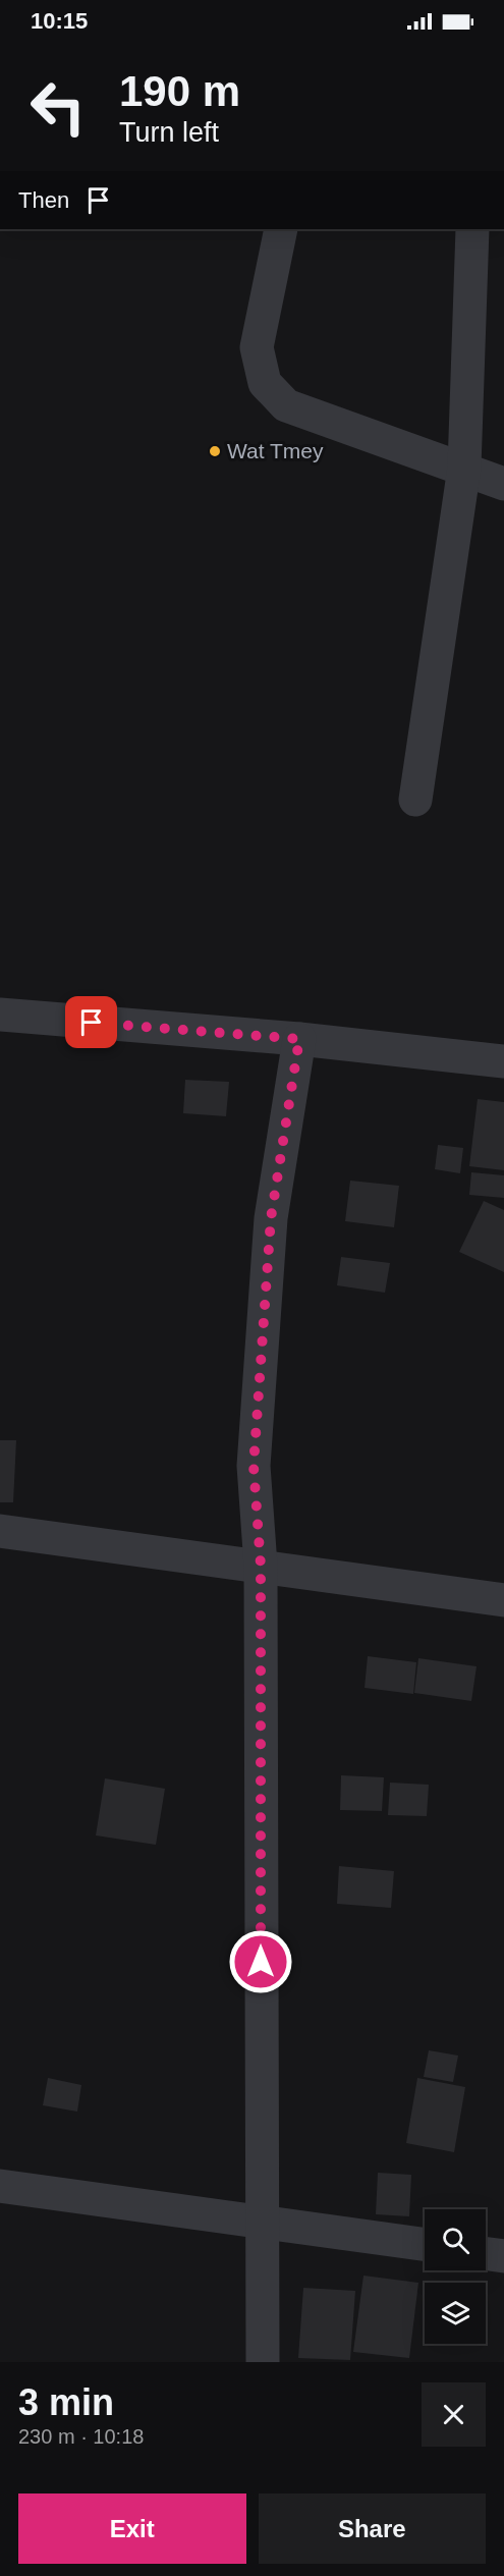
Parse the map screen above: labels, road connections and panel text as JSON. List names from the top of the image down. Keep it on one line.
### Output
{"places":["Wat Tmey"],"page":{"status":"10:15","turn":["190 m","Turn left"],"then":"Then","heading":["3 min","230 m · 10:18"],"buttons":["Exit","Share"]}}
